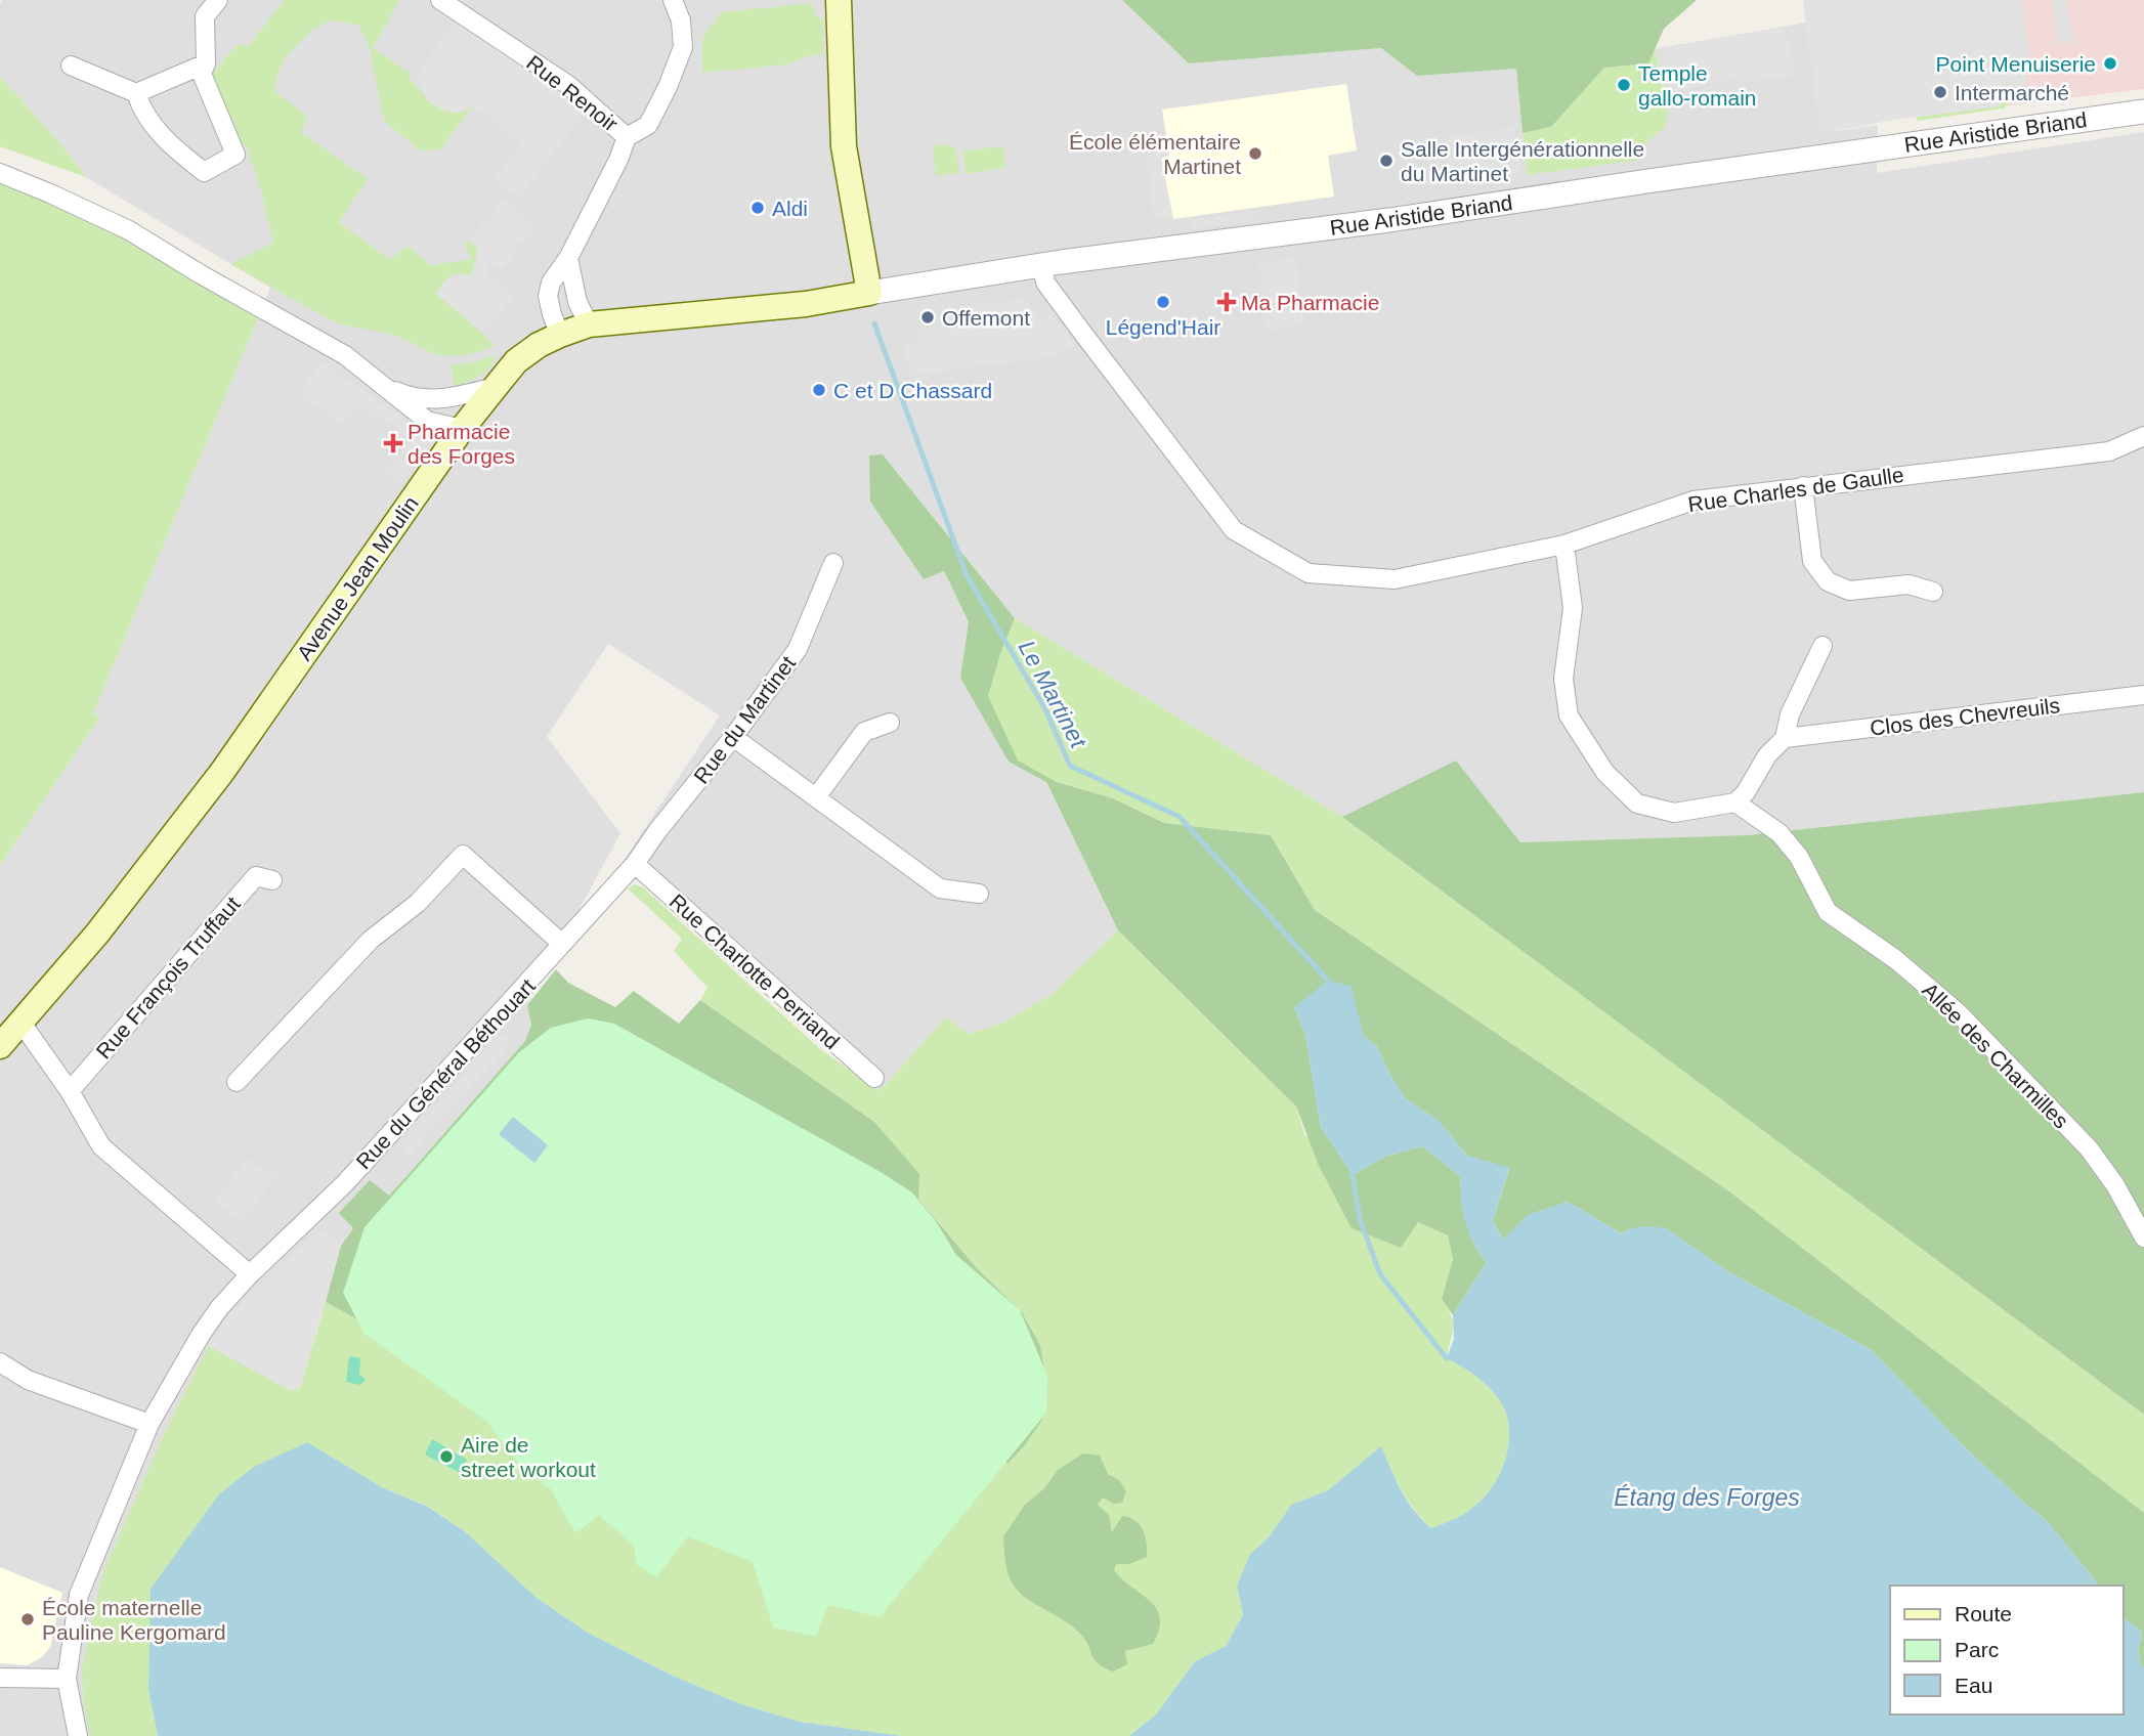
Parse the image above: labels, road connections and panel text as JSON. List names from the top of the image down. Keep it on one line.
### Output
{"streets":{"main road":["Avenue Jean Moulin"],"street":["Rue Renoir","Rue Aristide Briand","Rue Charles de Gaulle","Clos des Chevreuils","Rue du Martinet","Rue Charlotte Perriand","Rue François Truffaut","Allée des Charmilles","Rue du Général Béthouart"]},"crossings":[["Rue Renoir","Avenue Jean Moulin"],["Rue Aristide Briand","Rue Charles de Gaulle"],["Rue Aristide Briand","Avenue Jean Moulin"],["Rue du Martinet","Rue Charlotte Perriand"],["Rue du Martinet","Rue du Général Béthouart"],["Rue Charlotte Perriand","Rue du Général Béthouart"]],"water":["Le Martinet","Étang des Forges"],"places":{"other":["Point Menuiserie","Temple gallo-romain","Intermarché","École élémentaire Martinet","Salle Intergénérationnelle du Martinet","Aldi","Légend'Hair","Offemont","C et D Chassard","Aire de street workout","École maternelle Pauline Kergomard"],"health":["Ma Pharmacie","Pharmacie des Forges"]},"legend":["Route","Parc","Eau"]}
